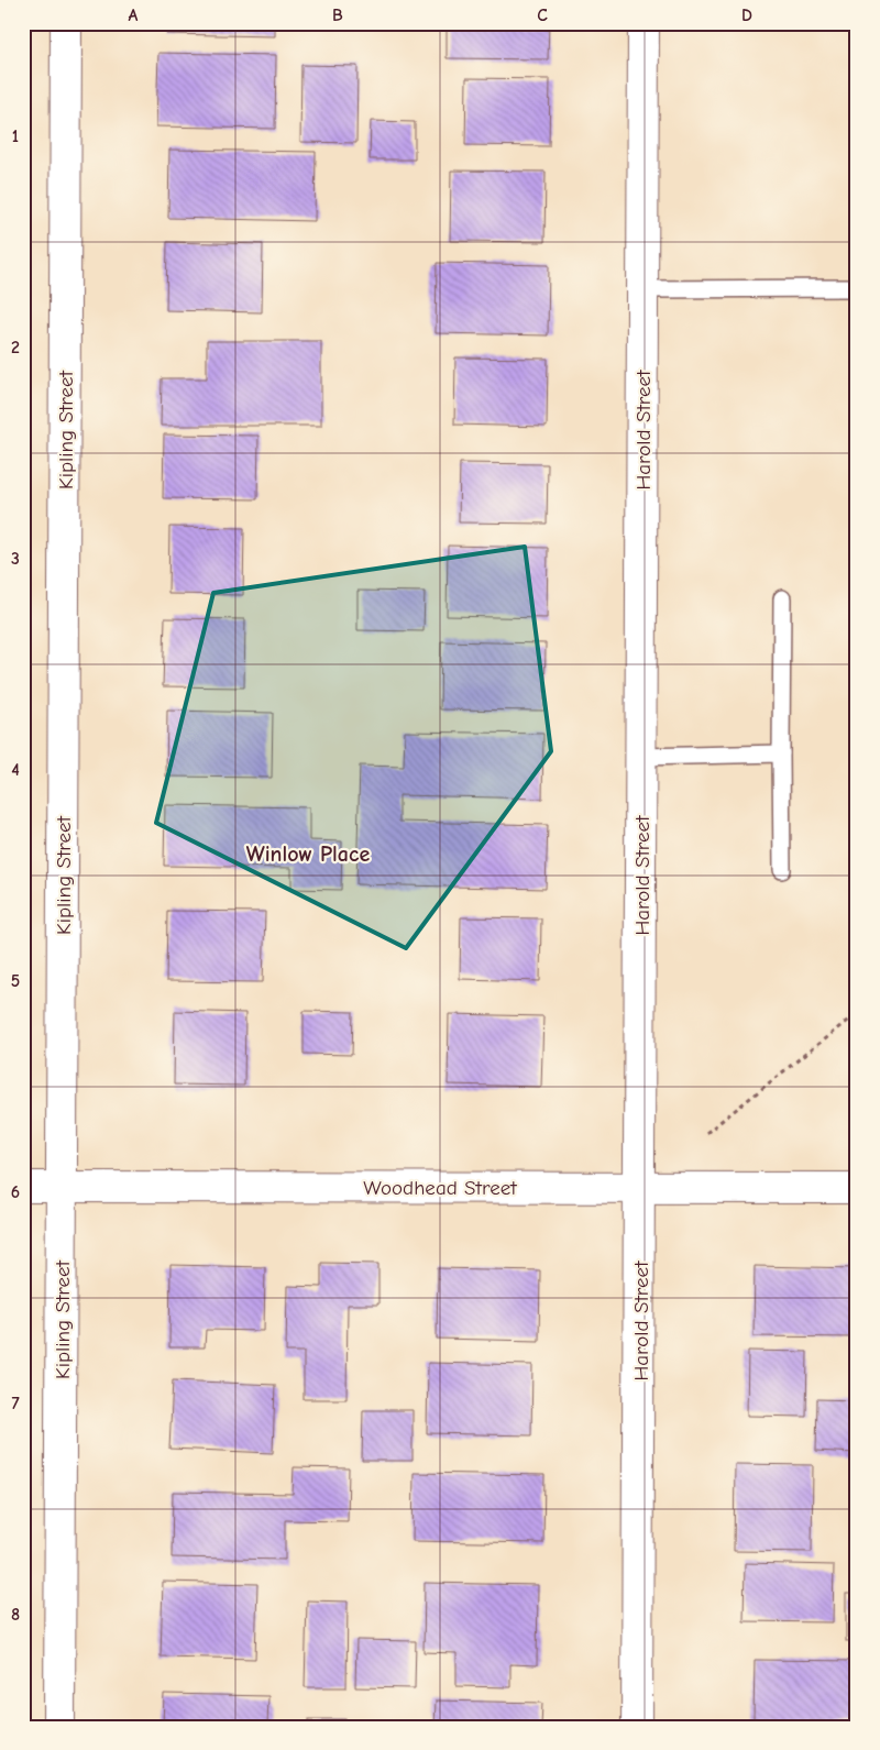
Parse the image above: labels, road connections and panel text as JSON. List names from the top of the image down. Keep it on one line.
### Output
{"streets":{"street":["Kipling Street","Harold Street","Woodhead Street"]},"crossings":[["Kipling Street","Woodhead Street"],["Harold Street","Woodhead Street"]],"districts":["Winlow Place"],"grid":{"columns":["A","B","C","D"],"rows":["1","2","3","4","5","6","7","8"]}}
